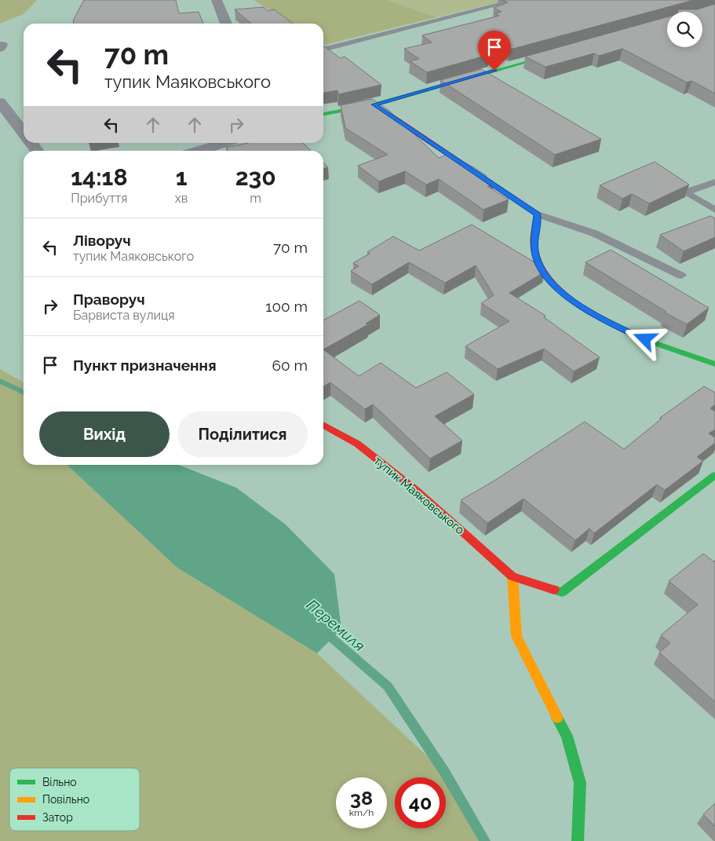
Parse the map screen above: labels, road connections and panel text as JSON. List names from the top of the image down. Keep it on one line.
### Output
{"streets":{"street":["тупик Маяковського"]},"water":["Перемиля"],"legend":["Вільно","Повільно","Затор"],"page":{"turn":["70 m","тупик Маяковського"],"eta":["14:18","Прибуття","1","хв","230","m"],"list":[{"name":"Ліворуч","note":"тупик Маяковського","value":"70 m"},{"name":"Праворуч","note":"Барвиста вулиця","value":"100 m"},{"name":"Пункт призначення","value":"60 m"}],"buttons":["Вихід","Поділитися"],"speed":"38 km/h","limit":"40"}}
